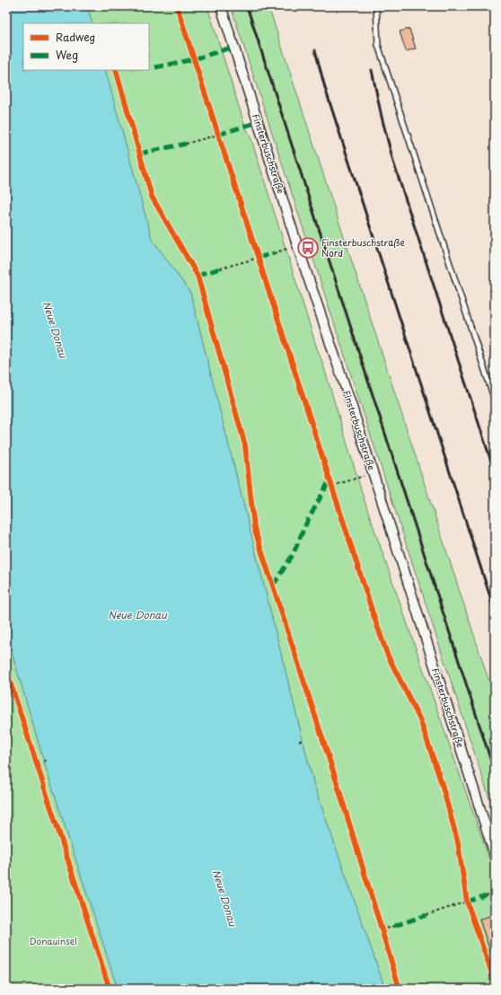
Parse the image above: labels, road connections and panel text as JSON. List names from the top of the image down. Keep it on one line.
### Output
{"streets":{"street":["Finsterbuschstraße"]},"water":["Neue Donau"],"parks":["Donauinsel"],"places":{"bus stop":["Finsterbuschstraße Nord"]},"legend":["Radweg","Weg"]}
